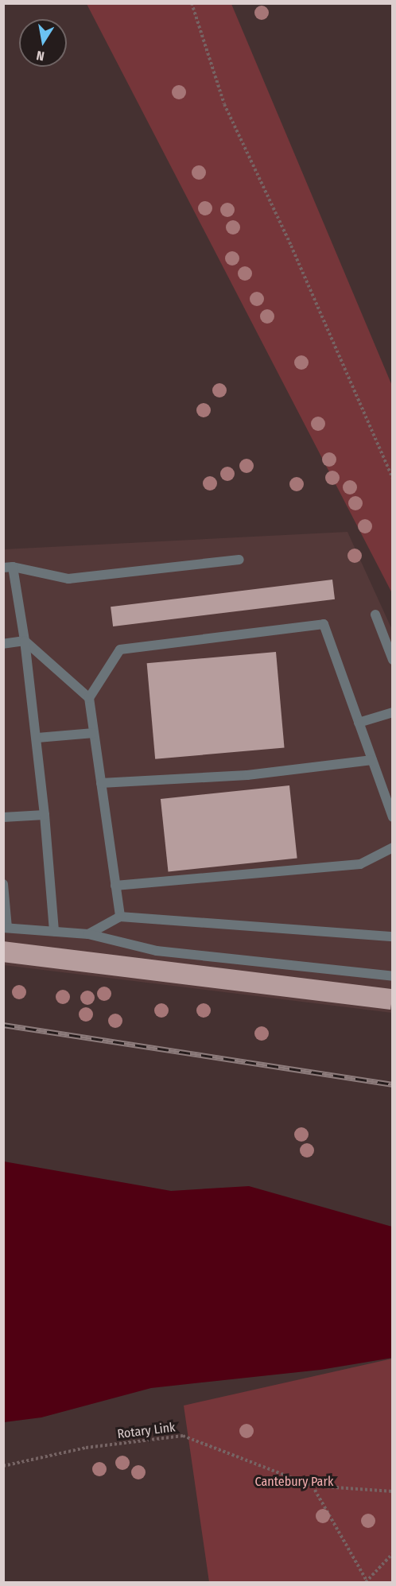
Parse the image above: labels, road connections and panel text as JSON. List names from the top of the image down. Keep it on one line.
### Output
{"streets":{"path":["Rotary Link"]},"parks":["Cantebury Park"],"north":"bottom"}
